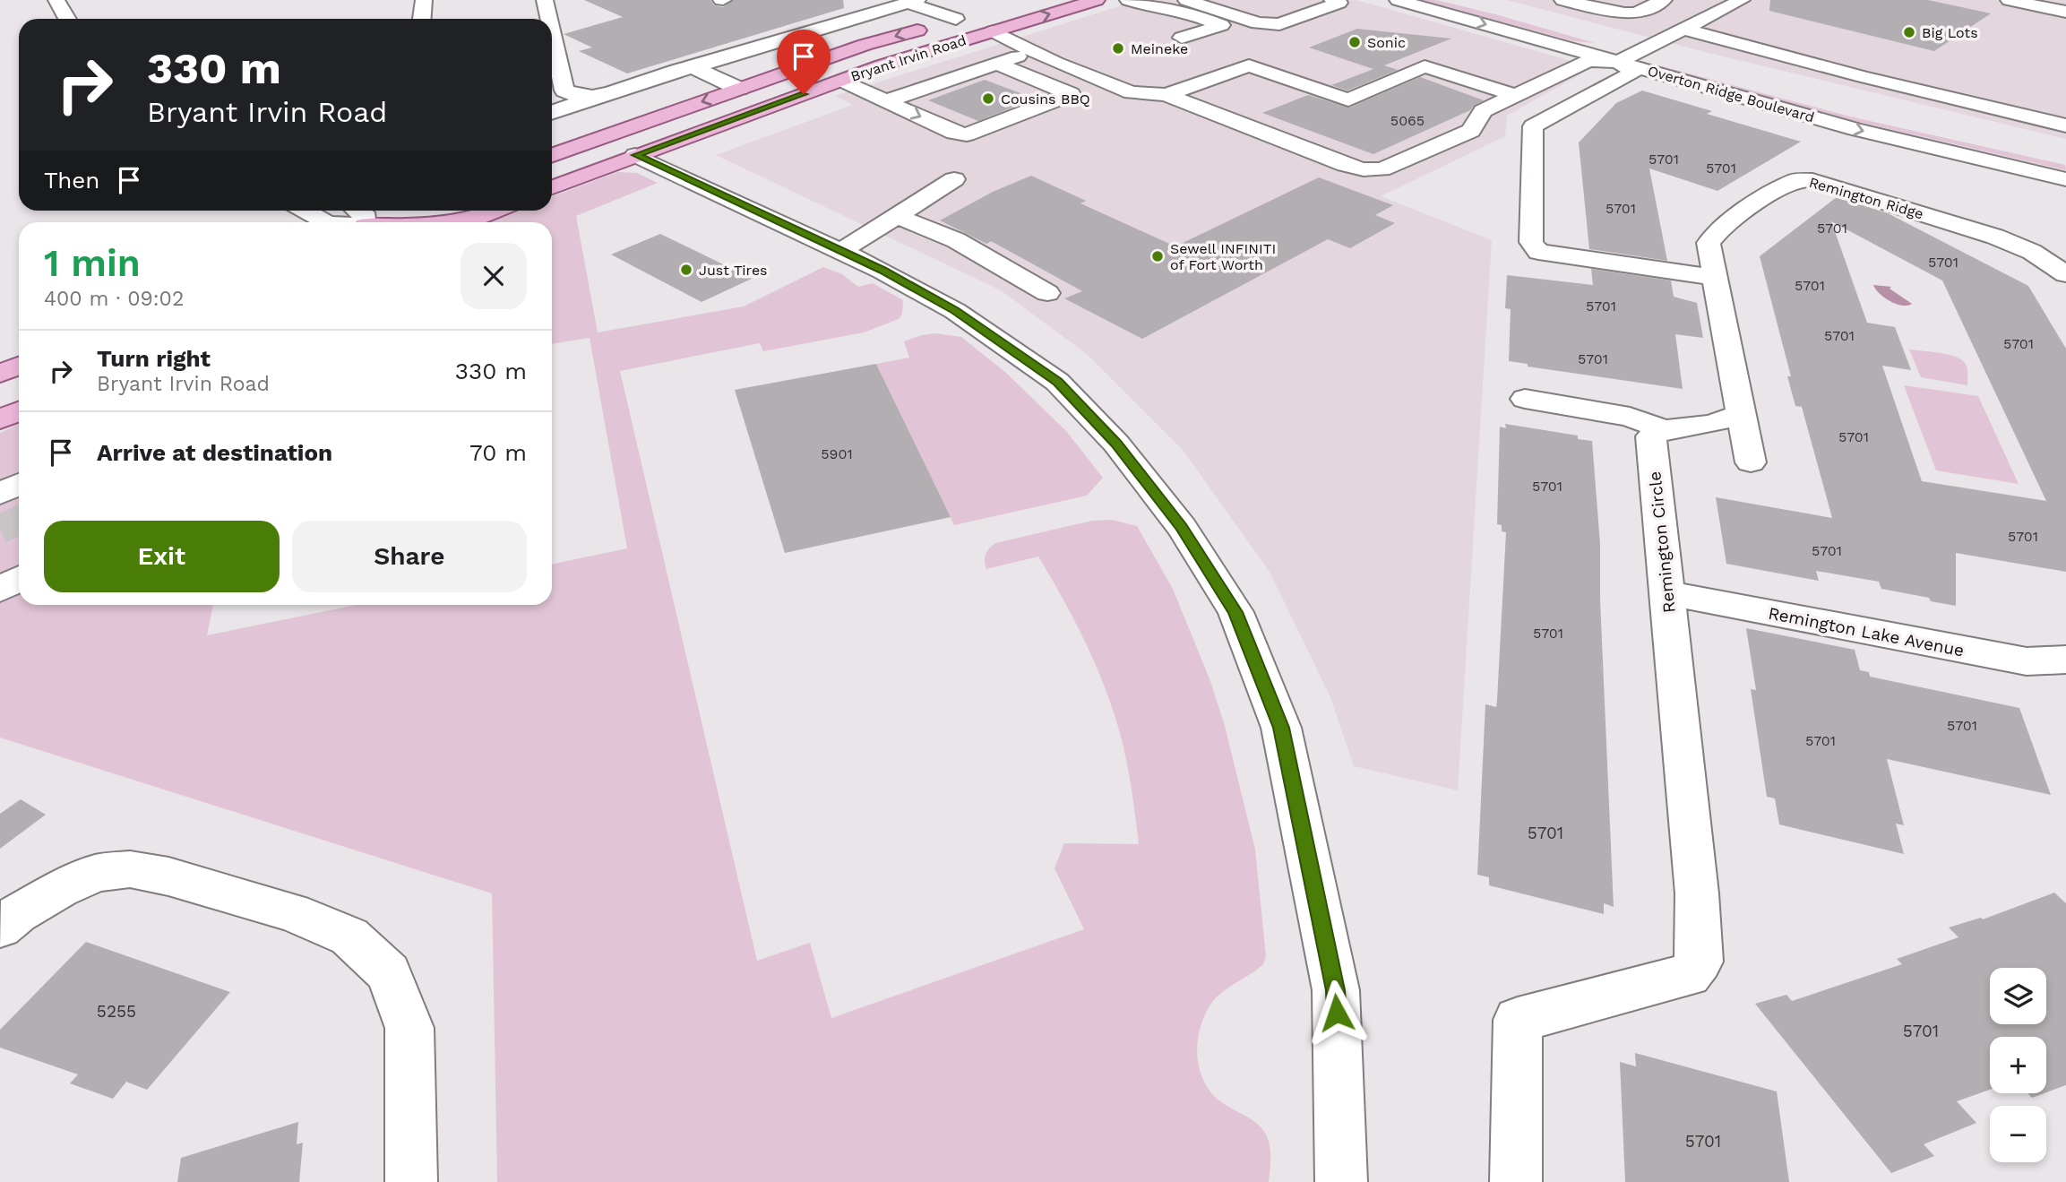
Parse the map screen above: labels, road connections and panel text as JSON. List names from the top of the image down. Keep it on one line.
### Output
{"streets":{"main road":["Bryant Irvin Road"],"street":["Overton Ridge Boulevard","Remington Ridge","Remington Circle","Remington Lake Avenue"]},"crossings":[["Remington Circle","Remington Lake Avenue"]],"places":["Big Lots","Sonic","Meineke","Cousins BBQ","Sewell INFINITI of Fort Worth","Just Tires"],"house_numbers":["5065","5701","5701","5701","5701","5701","5701","5701","5701","5701","5701","5701","5901","5701","5701","5701","5701","5701","5701","5701","5255","5701","5701"],"page":{"turn":["330 m","Bryant Irvin Road"],"then":"Then","heading":["1 min","400 m · 09:02"],"list":[{"name":"Turn right","note":"Bryant Irvin Road","value":"330 m"},{"name":"Arrive at destination","value":"70 m"}],"buttons":["Exit","Share"],"map_buttons":["+","−"]}}
